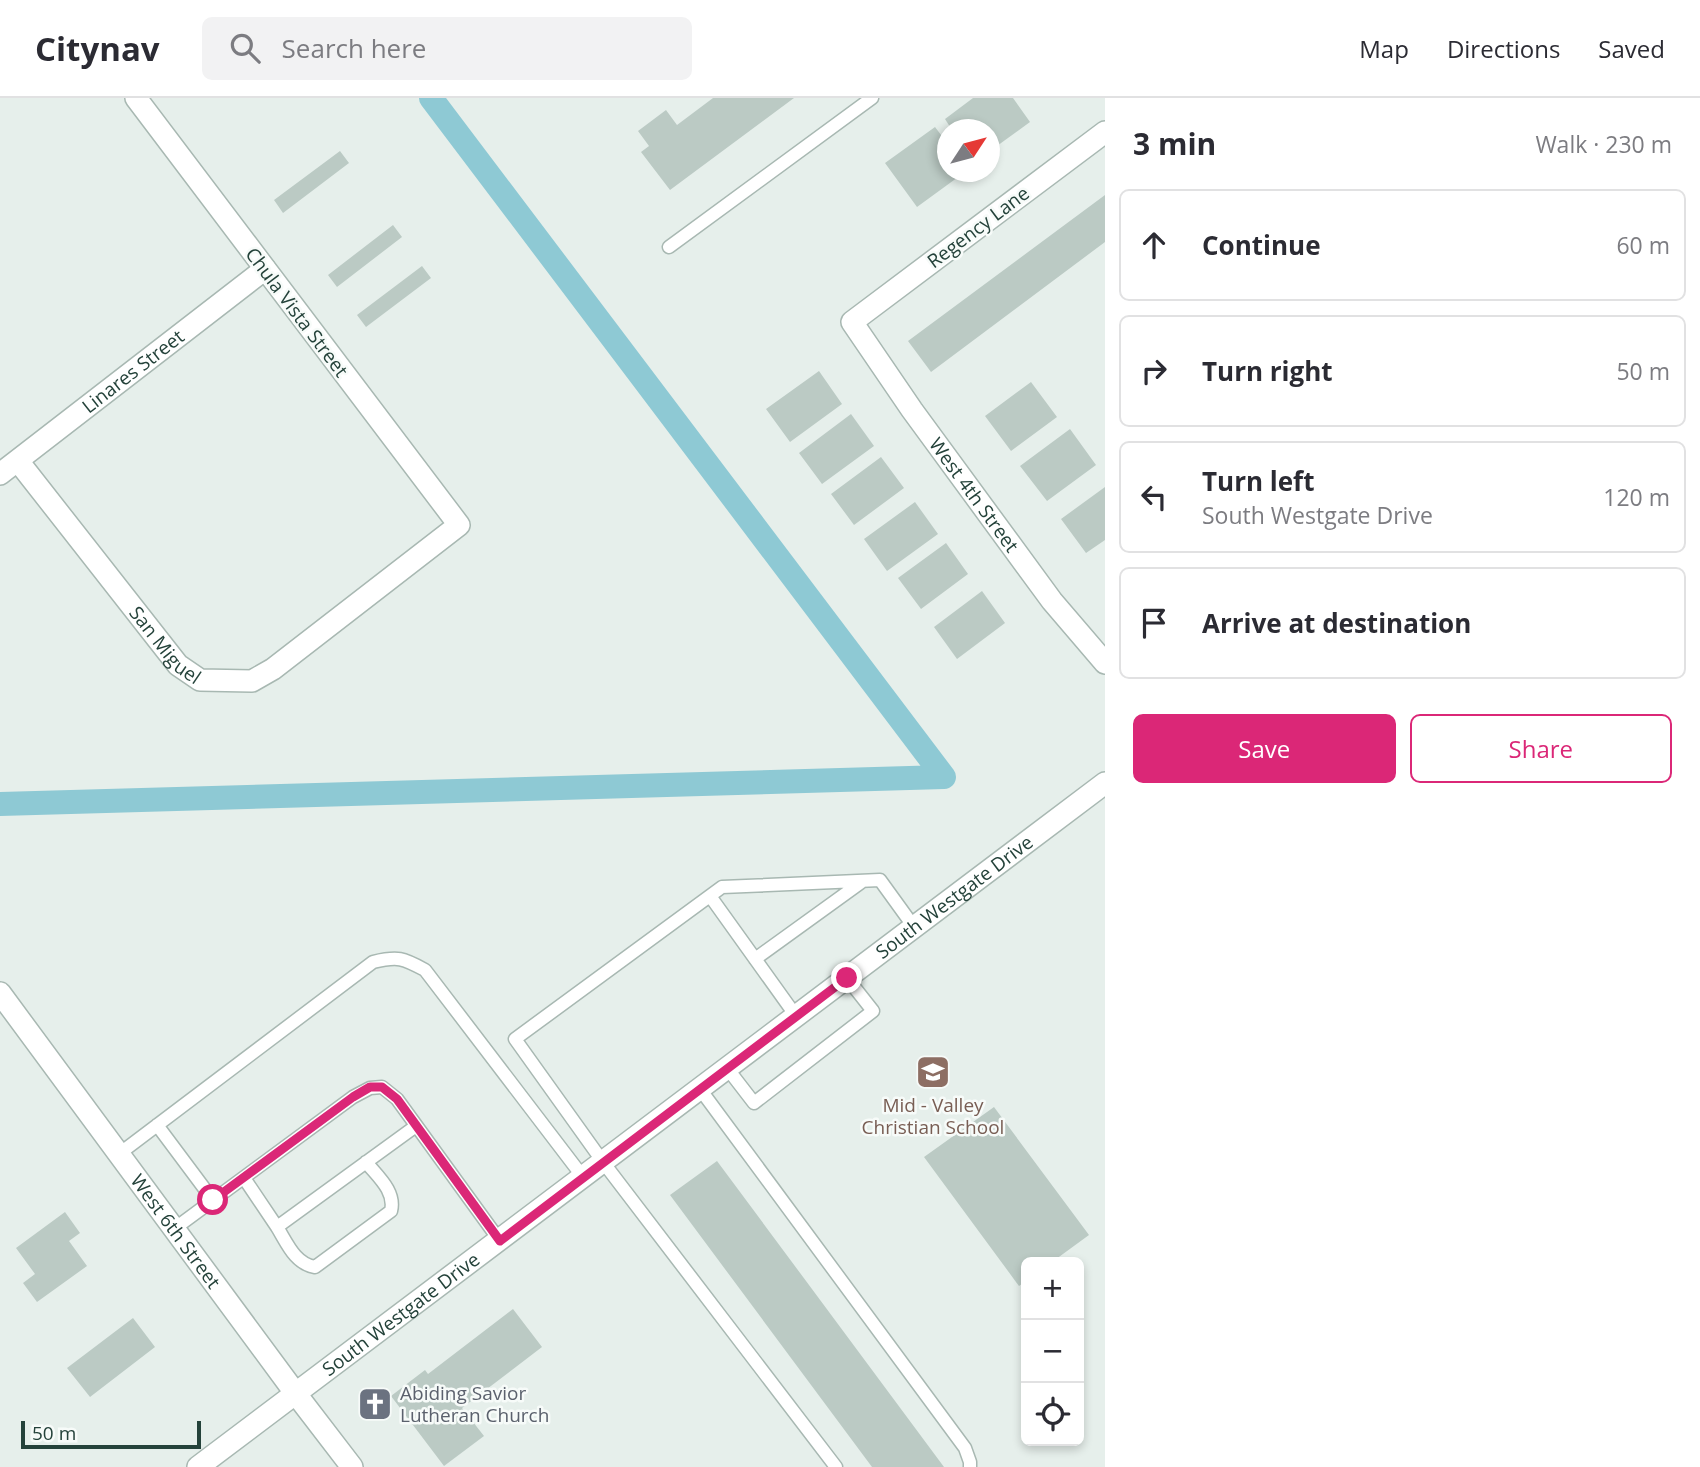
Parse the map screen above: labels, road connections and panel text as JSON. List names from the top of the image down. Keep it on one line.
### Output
{"streets":{"street":["Regency Lane","Chula Vista Street","Linares Street","West 4th Street","San Miguel","South Westgate Drive","West 6th Street"]},"crossings":[["Regency Lane","West 4th Street"],["Chula Vista Street","Linares Street"],["Chula Vista Street","San Miguel"],["Linares Street","San Miguel"],["South Westgate Drive","West 6th Street"]],"places":{"school or university":["Mid - Valley Christian School"],"church":["Abiding Savior Lutheran Church"]},"scale_bar":"50 m","north":"top right","page":{"header":"Citynav","search":"Search here","nav":["Map","Directions","Saved"],"heading":["3 min","Walk · 230 m"],"list":[["Continue","60 m"],["Turn right","50 m"],["Turn left","South Westgate Drive","120 m"],"Arrive at destination"],"buttons":["Save","Share"],"map_buttons":["+","−"],"scale":"50 m"}}
